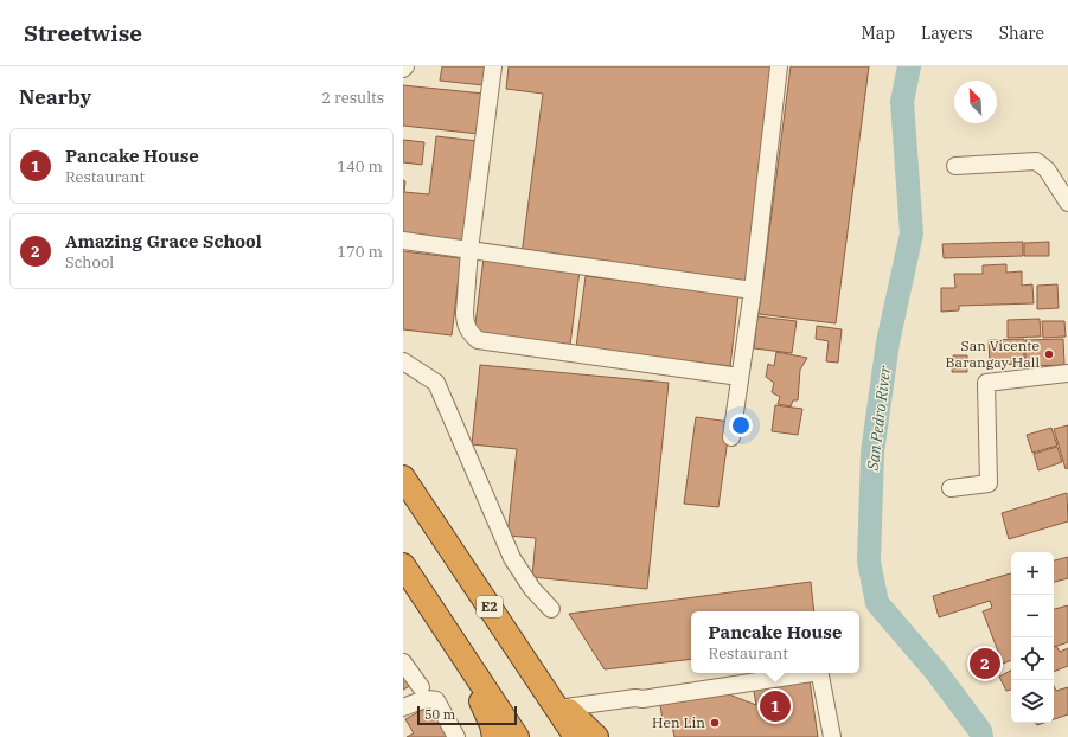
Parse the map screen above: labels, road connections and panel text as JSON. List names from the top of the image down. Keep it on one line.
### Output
{"streets":{"highway":["E2"]},"water":["San Pedro River"],"places":["San Vicente Barangay Hall","Hen Lin"],"scale_bar":"50 m","north":"top left","page":{"header":"Streetwise","nav":["Map","Layers","Share"],"heading":["Nearby","2 results"],"list":[{"mark":"1","name":"Pancake House","note":"Restaurant","value":"140 m"},{"mark":"2","name":"Amazing Grace School","note":"School","value":"170 m"}],"map_buttons":["+","−"],"popup":["Pancake House","Restaurant"],"pins":["2","1"],"scale":"50 m"}}
